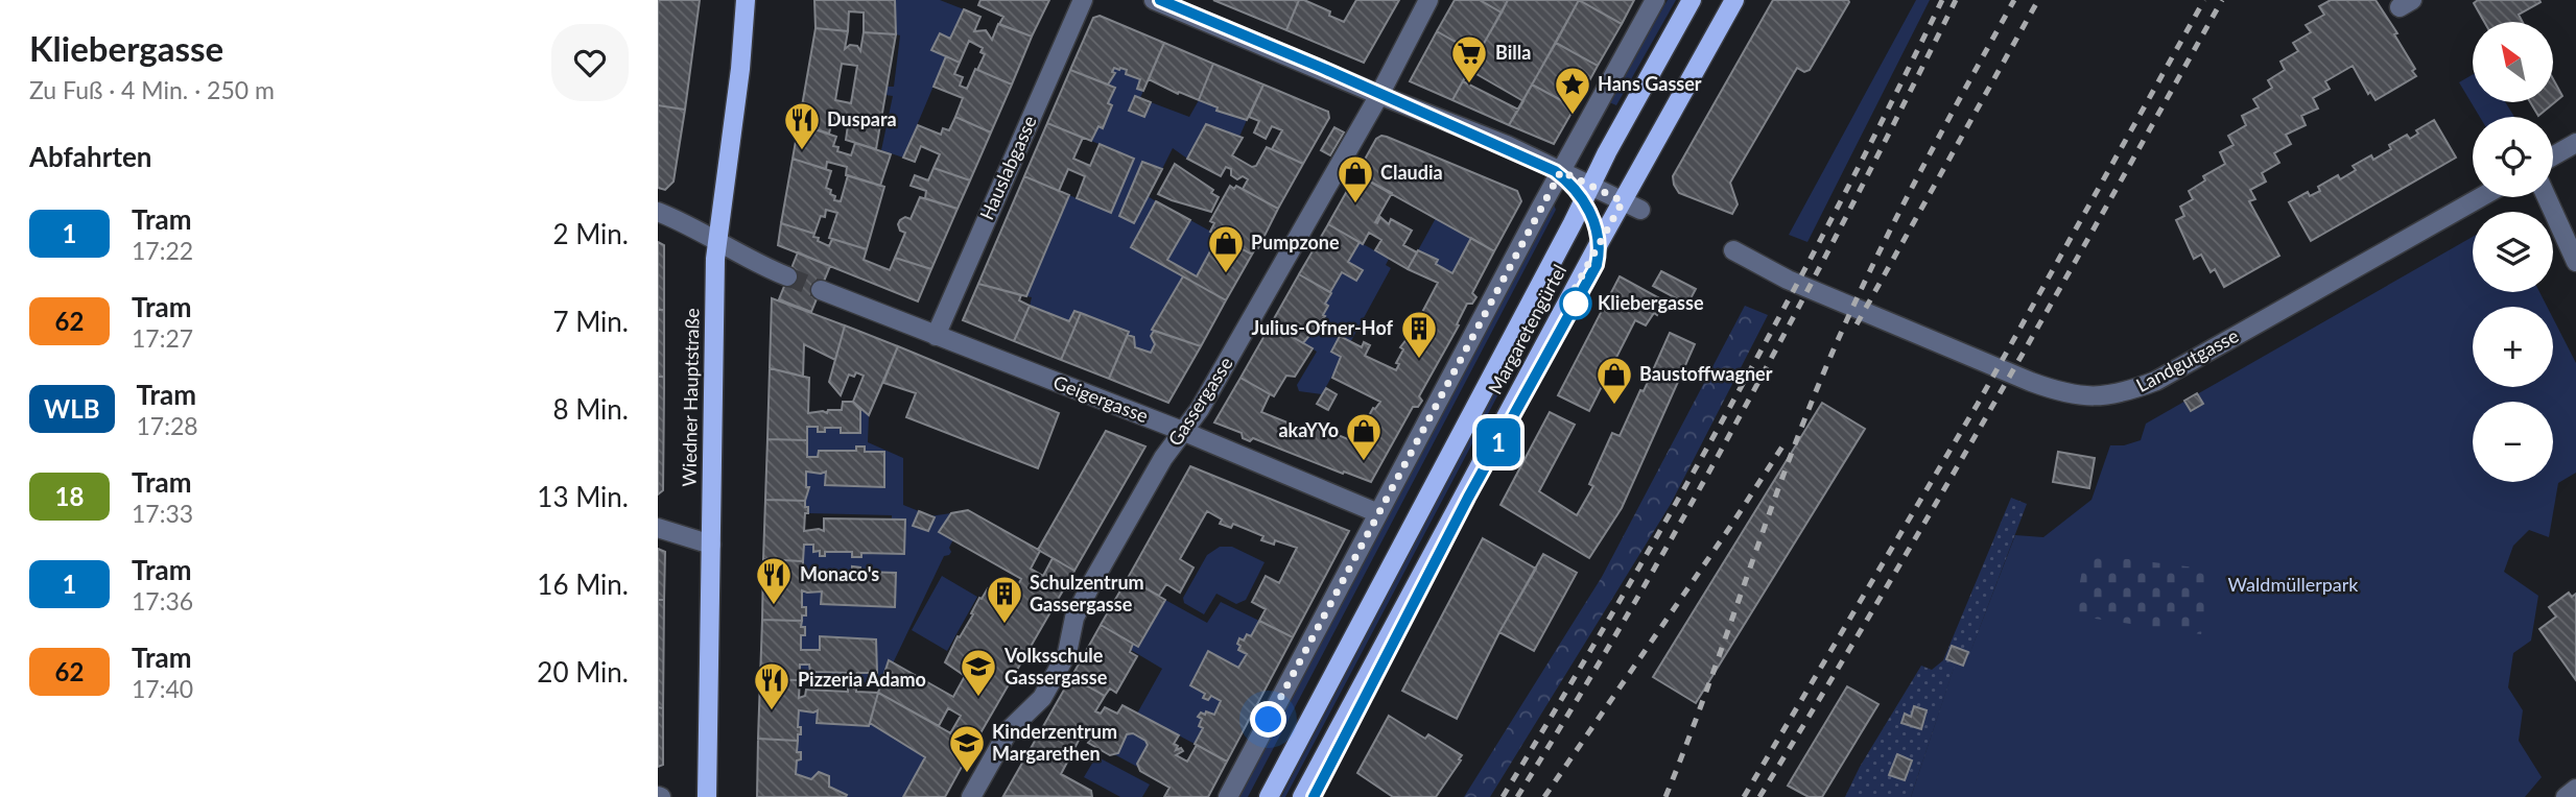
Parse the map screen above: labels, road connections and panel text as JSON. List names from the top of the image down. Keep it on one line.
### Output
{"streets":{"main road":["Margaretengürtel","Wiedner Hauptstraße"],"street":["Hauslabgasse","Landgutgasse","Geigergasse","Gassergasse"]},"crossings":[["Hauslabgasse","Geigergasse"],["Geigergasse","Gassergasse"]],"parks":["Waldmüllerpark"],"places":{"supermarket":["Billa"],"place":["Hans Gasser"],"restaurant":["Duspara","Monaco's","Pizzeria Adamo"],"shop":["Claudia","Pumpzone","Baustoffwagner","akaYYo"],"other":["Kliebergasse"],"building":["Julius-Ofner-Hof","Schulzentrum Gassergasse"],"school or university":["Volksschule Gassergasse","Kinderzentrum Margarethen"]},"lines":["tram line 1"],"north":"top left","page":{"heading":[["Kliebergasse","Zu Fuß · 4 Min. · 250 m"],"Abfahrten"],"on_map":"1","map_buttons":["+","−"],"list":[{"mark":"1","name":"Tram","note":"17:22","value":"2 Min."},{"mark":"62","name":"Tram","note":"17:27","value":"7 Min."},{"mark":"WLB","name":"Tram","note":"17:28","value":"8 Min."},{"mark":"18","name":"Tram","note":"17:33","value":"13 Min."},{"mark":"1","name":"Tram","note":"17:36","value":"16 Min."},{"mark":"62","name":"Tram","note":"17:40","value":"20 Min."}]}}
